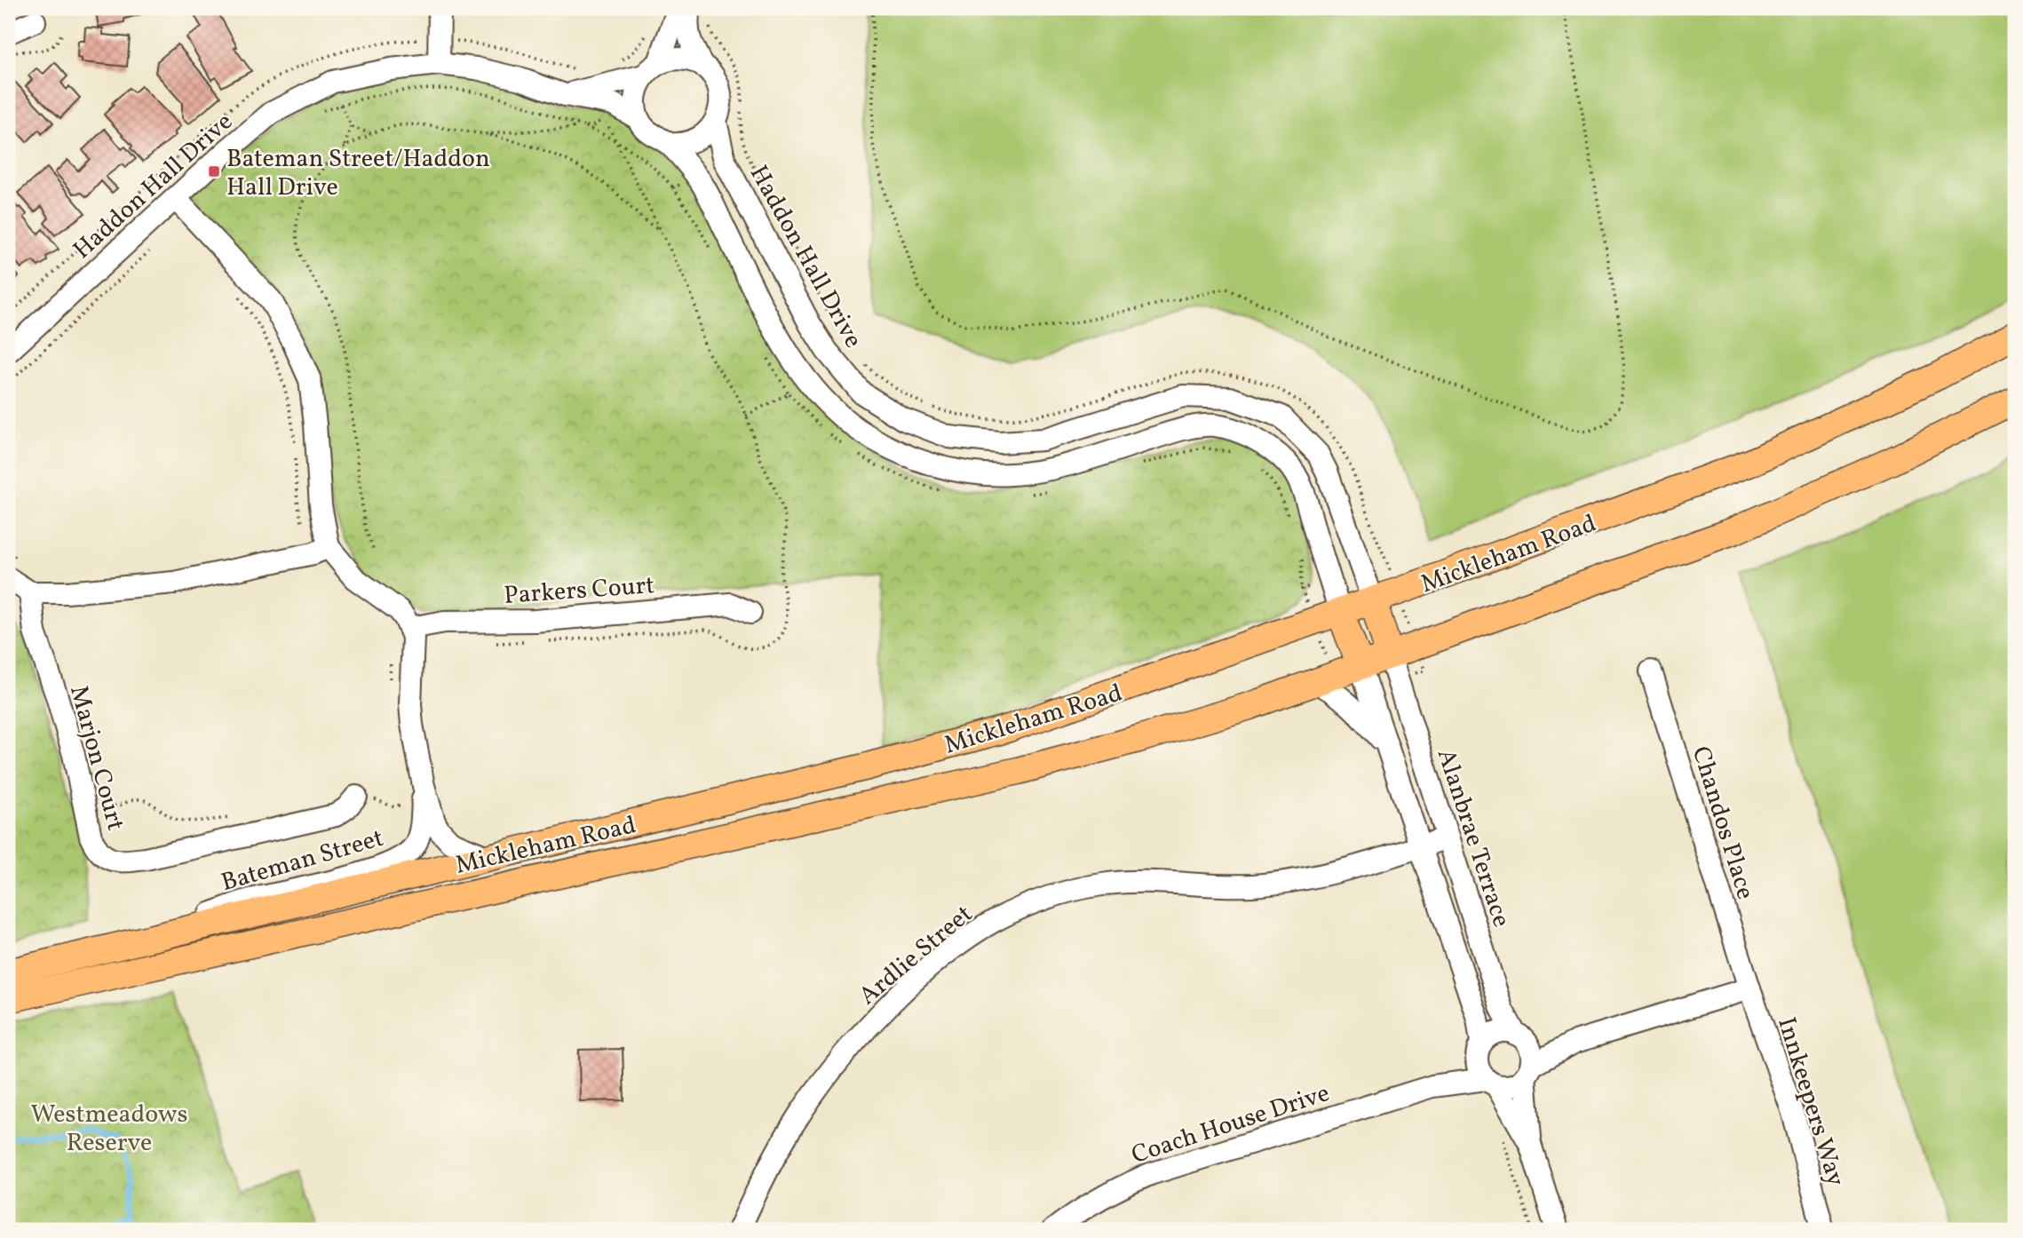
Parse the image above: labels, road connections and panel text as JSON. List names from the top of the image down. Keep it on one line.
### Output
{"streets":{"main road":["Mickleham Road"],"street":["Haddon Hall Drive","Parkers Court","Marjon Court","Chandos Place","Alanbrae Terrace","Bateman Street","Ardlie Street","Innkeepers Way","Coach House Drive"]},"crossings":[["Haddon Hall Drive","Mickleham Road"],["Mickleham Road","Alanbrae Terrace"],["Mickleham Road","Bateman Street"],["Parkers Court","Bateman Street"],["Chandos Place","Innkeepers Way"],["Alanbrae Terrace","Ardlie Street"],["Alanbrae Terrace","Coach House Drive"]],"parks":["Westmeadows Reserve"],"places":{"transit":["Bateman Street/Haddon Hall Drive"]}}
